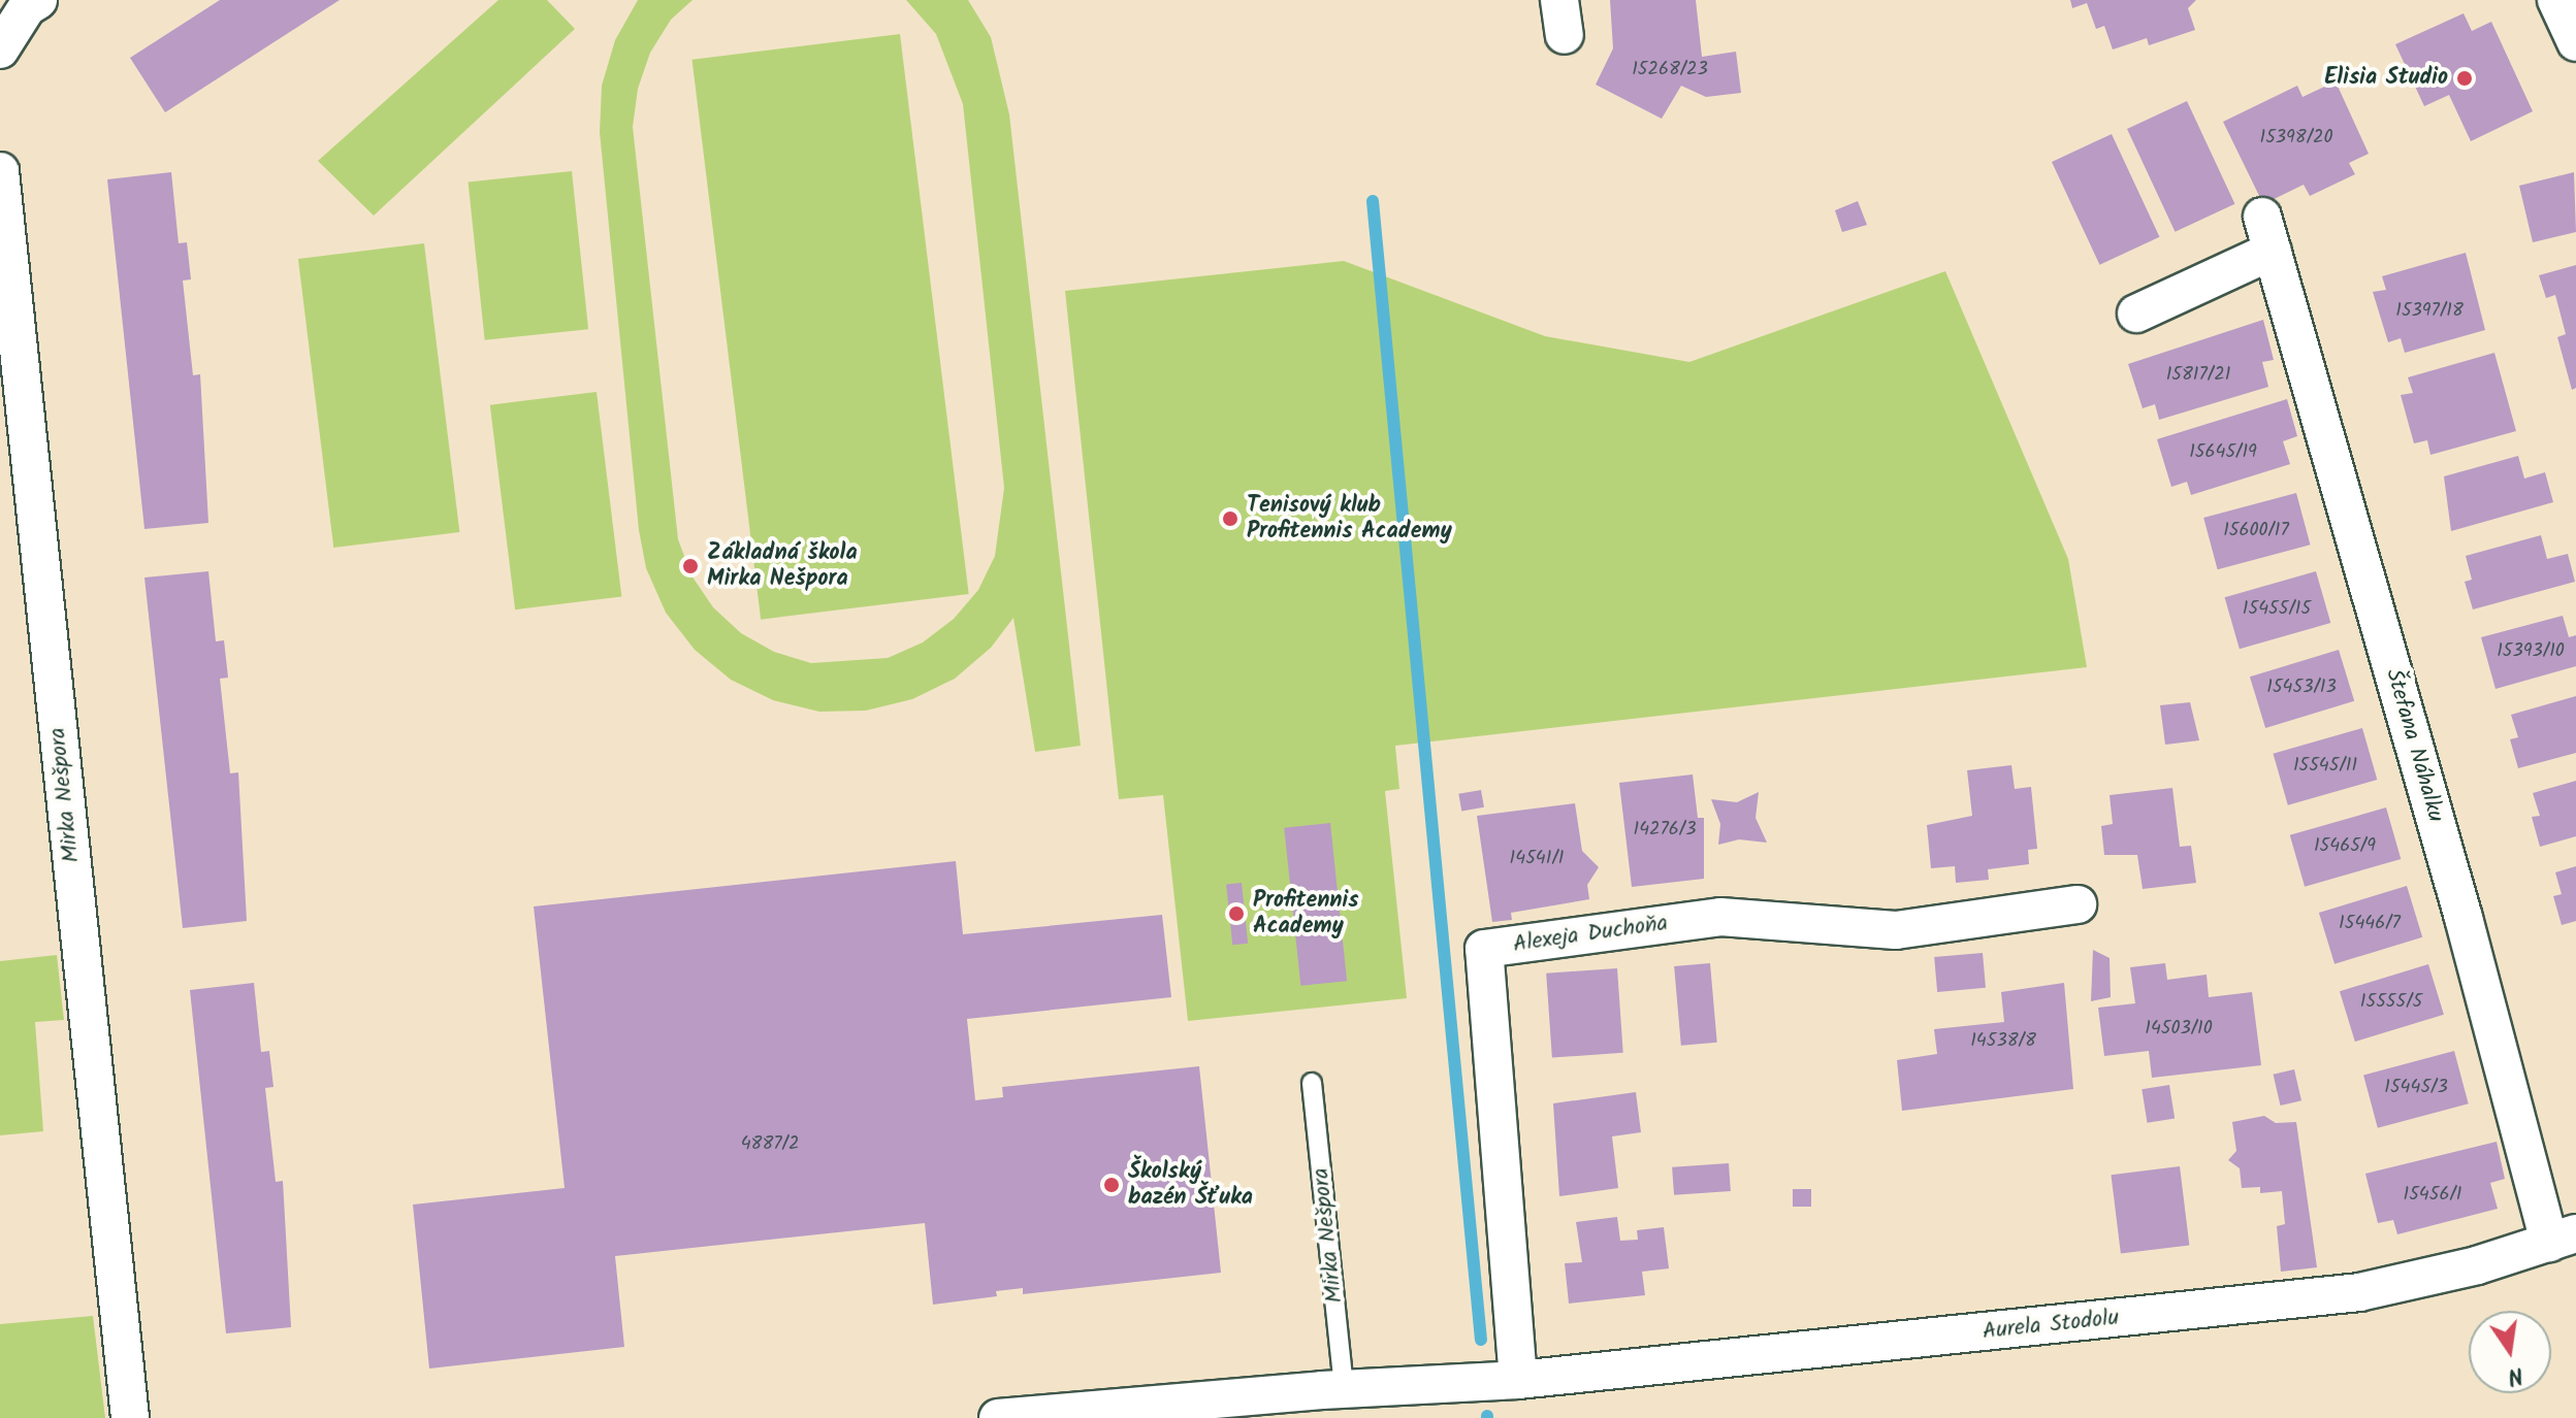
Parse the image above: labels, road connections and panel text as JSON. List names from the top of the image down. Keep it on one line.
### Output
{"streets":{"street":["Štefana Náhalku","Mirka Nešpora","Alexeja Duchoňa","Aurela Stodolu"]},"crossings":[["Štefana Náhalku","Aurela Stodolu"],["Alexeja Duchoňa","Aurela Stodolu"]],"places":["Elisia Studio","Tenisový klub Profitennis Academy","Základná škola Mirka Nešpora","Profitennis Academy","Školský bazén Šťuka"],"house_numbers":["15268/23","15398/20","15397/18","15817/21","15645/19","15600/17","15455/15","15393/10","15453/13","15545/11","14276/3","15465/9","14541/1","15446/7","15555/5","14503/10","14538/8","15445/3","4887/2","15456/1"],"north":"bottom"}
